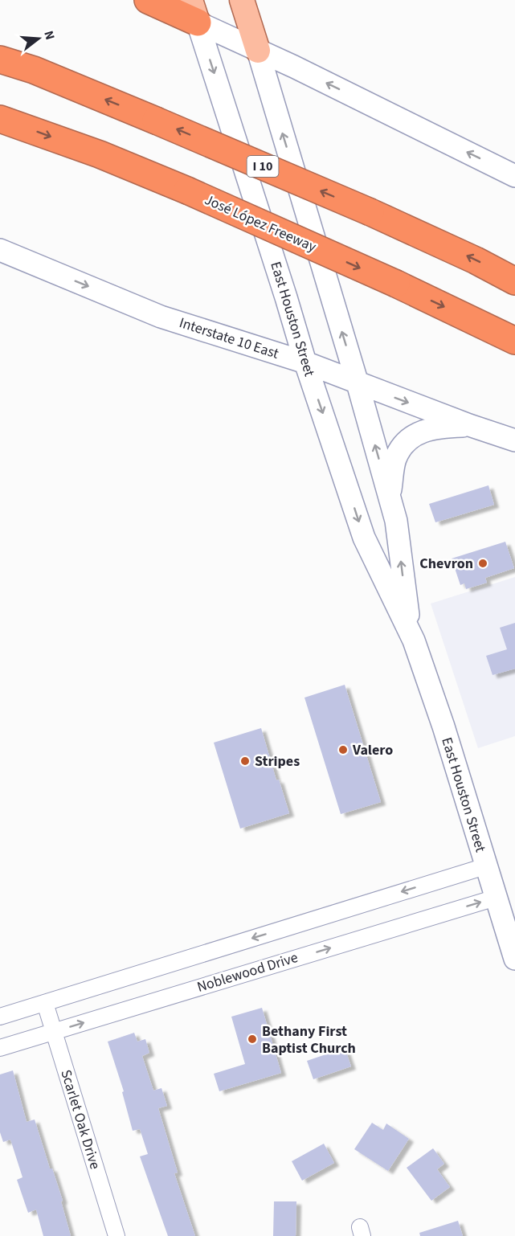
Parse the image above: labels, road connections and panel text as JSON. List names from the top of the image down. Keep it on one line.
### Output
{"streets":{"highway":["I 10","José López Freeway"],"main road":["East Houston Street","Interstate 10 East"],"street":["Noblewood Drive","Scarlet Oak Drive"]},"crossings":[["East Houston Street","Interstate 10 East"],["East Houston Street","Noblewood Drive"],["Noblewood Drive","Scarlet Oak Drive"]],"one_way":["Interstate 10 East"],"places":["Chevron","Valero","Stripes","Bethany First Baptist Church"],"north":"right"}
